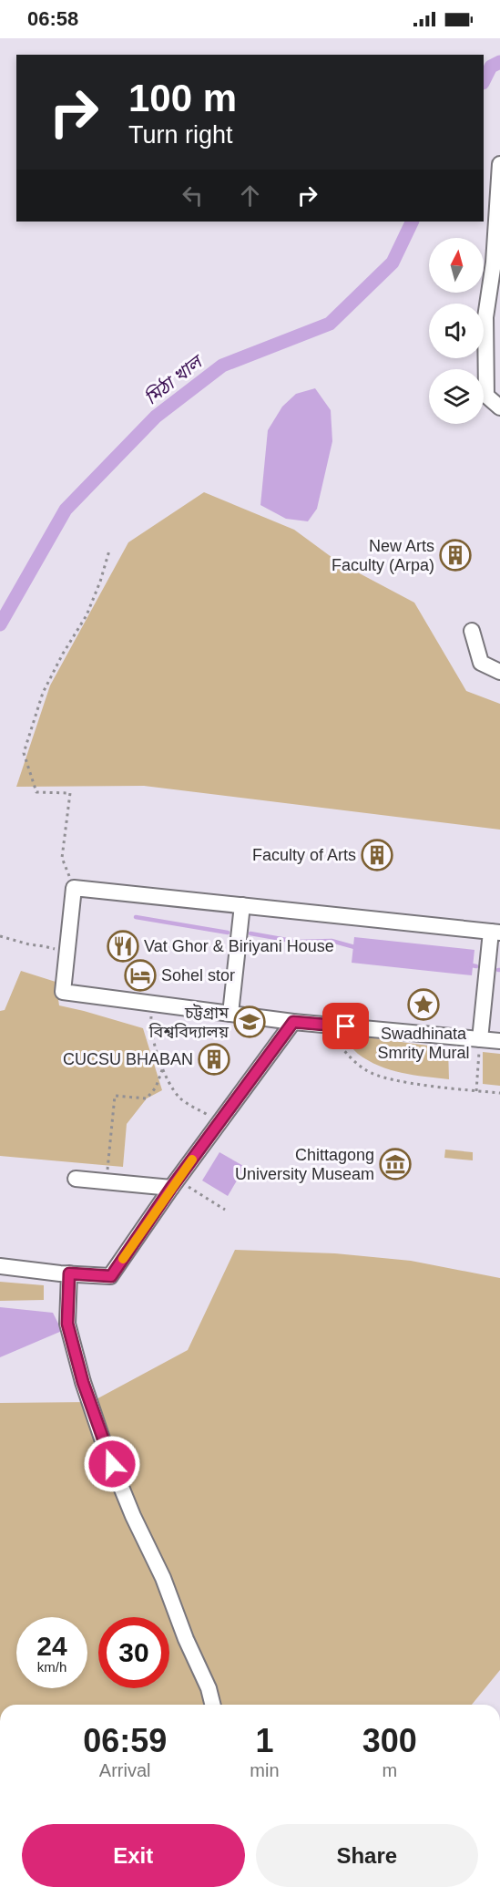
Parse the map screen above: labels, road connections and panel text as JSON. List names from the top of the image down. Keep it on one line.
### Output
{"water":["মিঠা খাল"],"places":{"building":["New Arts Faculty (Arpa)","Faculty of Arts","CUCSU BHABAN"],"restaurant":["Vat Ghor & Biriyani House"],"hotel":["Sohel stor"],"place":["Swadhinata Smrity Mural"],"school or university":["চট্টগ্রাম বিশ্ববিদ্যালয়"],"museum":["Chittagong University Museam"]},"north":"top","page":{"status":"06:58","turn":["100 m","Turn right"],"speed":"24 km/h","limit":"30","eta":["06:59","Arrival","1","min","300","m"],"buttons":["Exit","Share"]}}
